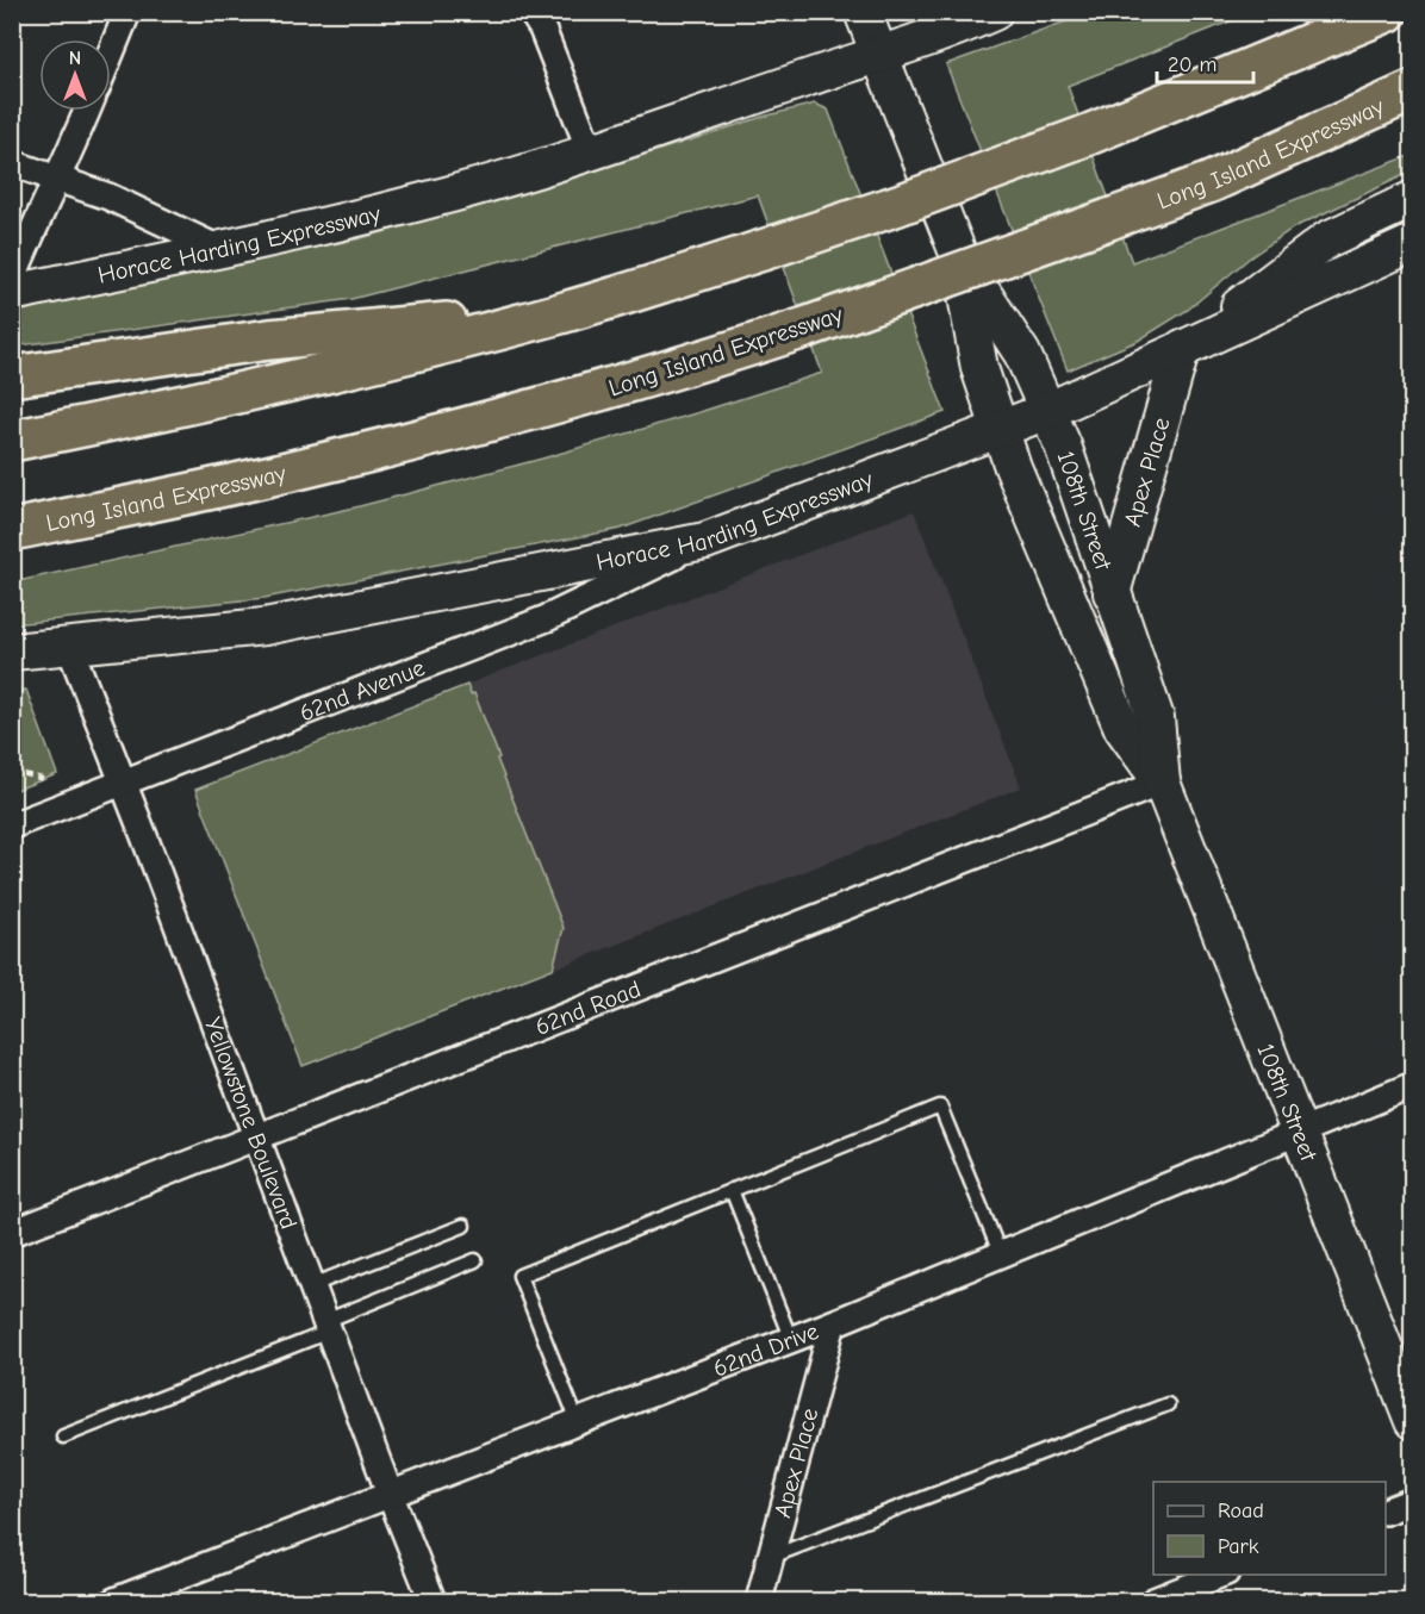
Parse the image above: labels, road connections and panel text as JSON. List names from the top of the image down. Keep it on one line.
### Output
{"streets":{"highway":["Long Island Expressway"],"main road":["Horace Harding Expressway","Apex Place","108th Street"],"street":["62nd Avenue","62nd Road","Yellowstone Boulevard","62nd Drive"]},"crossings":[["Horace Harding Expressway","Apex Place"],["Horace Harding Expressway","108th Street"],["Horace Harding Expressway","62nd Avenue"],["Horace Harding Expressway","Yellowstone Boulevard"],["Apex Place","108th Street"],["Apex Place","62nd Drive"],["108th Street","62nd Road"],["108th Street","62nd Drive"],["62nd Avenue","Yellowstone Boulevard"],["62nd Road","Yellowstone Boulevard"],["Yellowstone Boulevard","62nd Drive"]],"legend":["Road","Park"],"scale_bar":"20 m","north":"top"}
